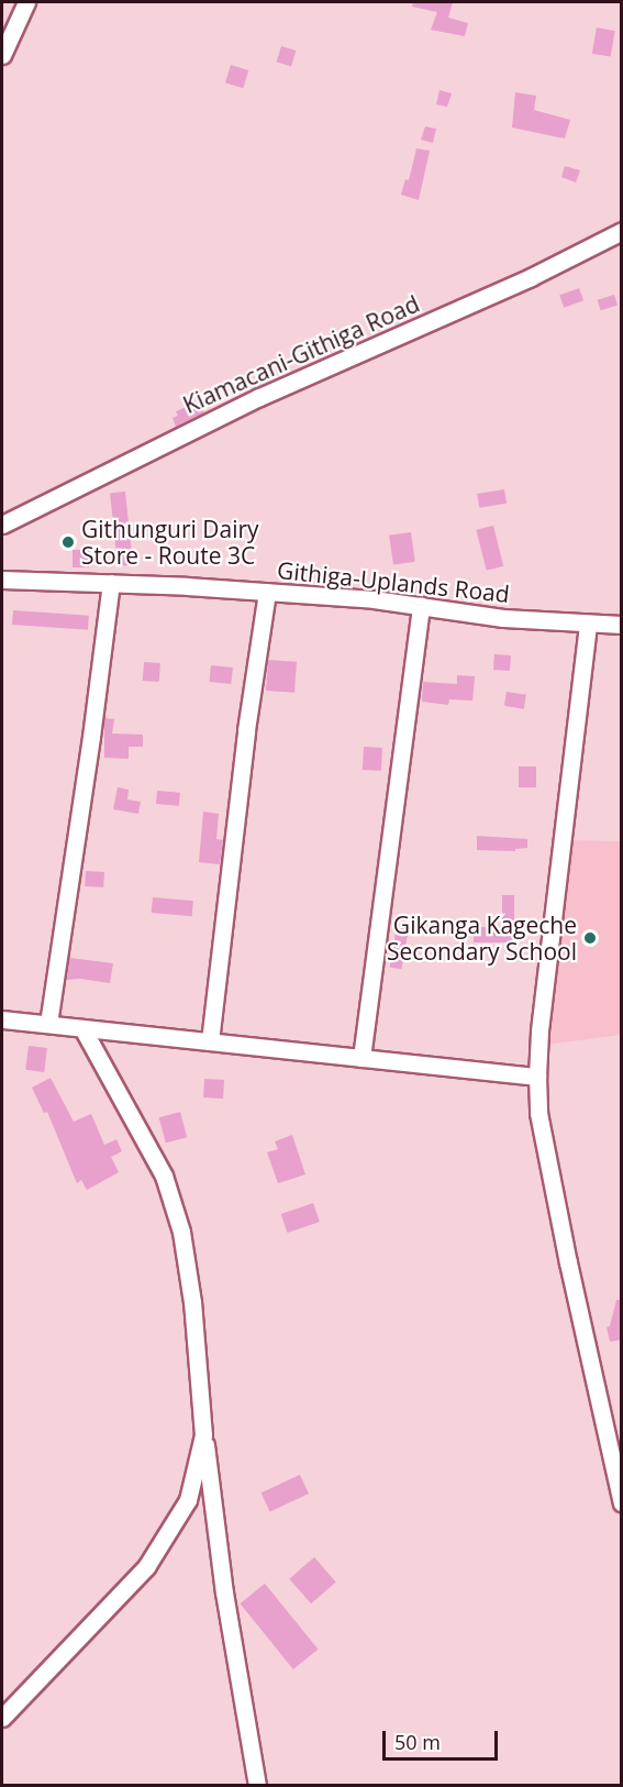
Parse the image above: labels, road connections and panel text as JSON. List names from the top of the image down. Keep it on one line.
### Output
{"streets":{"street":["Kiamacani-Githiga Road","Githiga-Uplands Road"]},"places":["Githunguri Dairy Store - Route 3C","Gikanga Kageche Secondary School"],"scale_bar":"50 m"}
